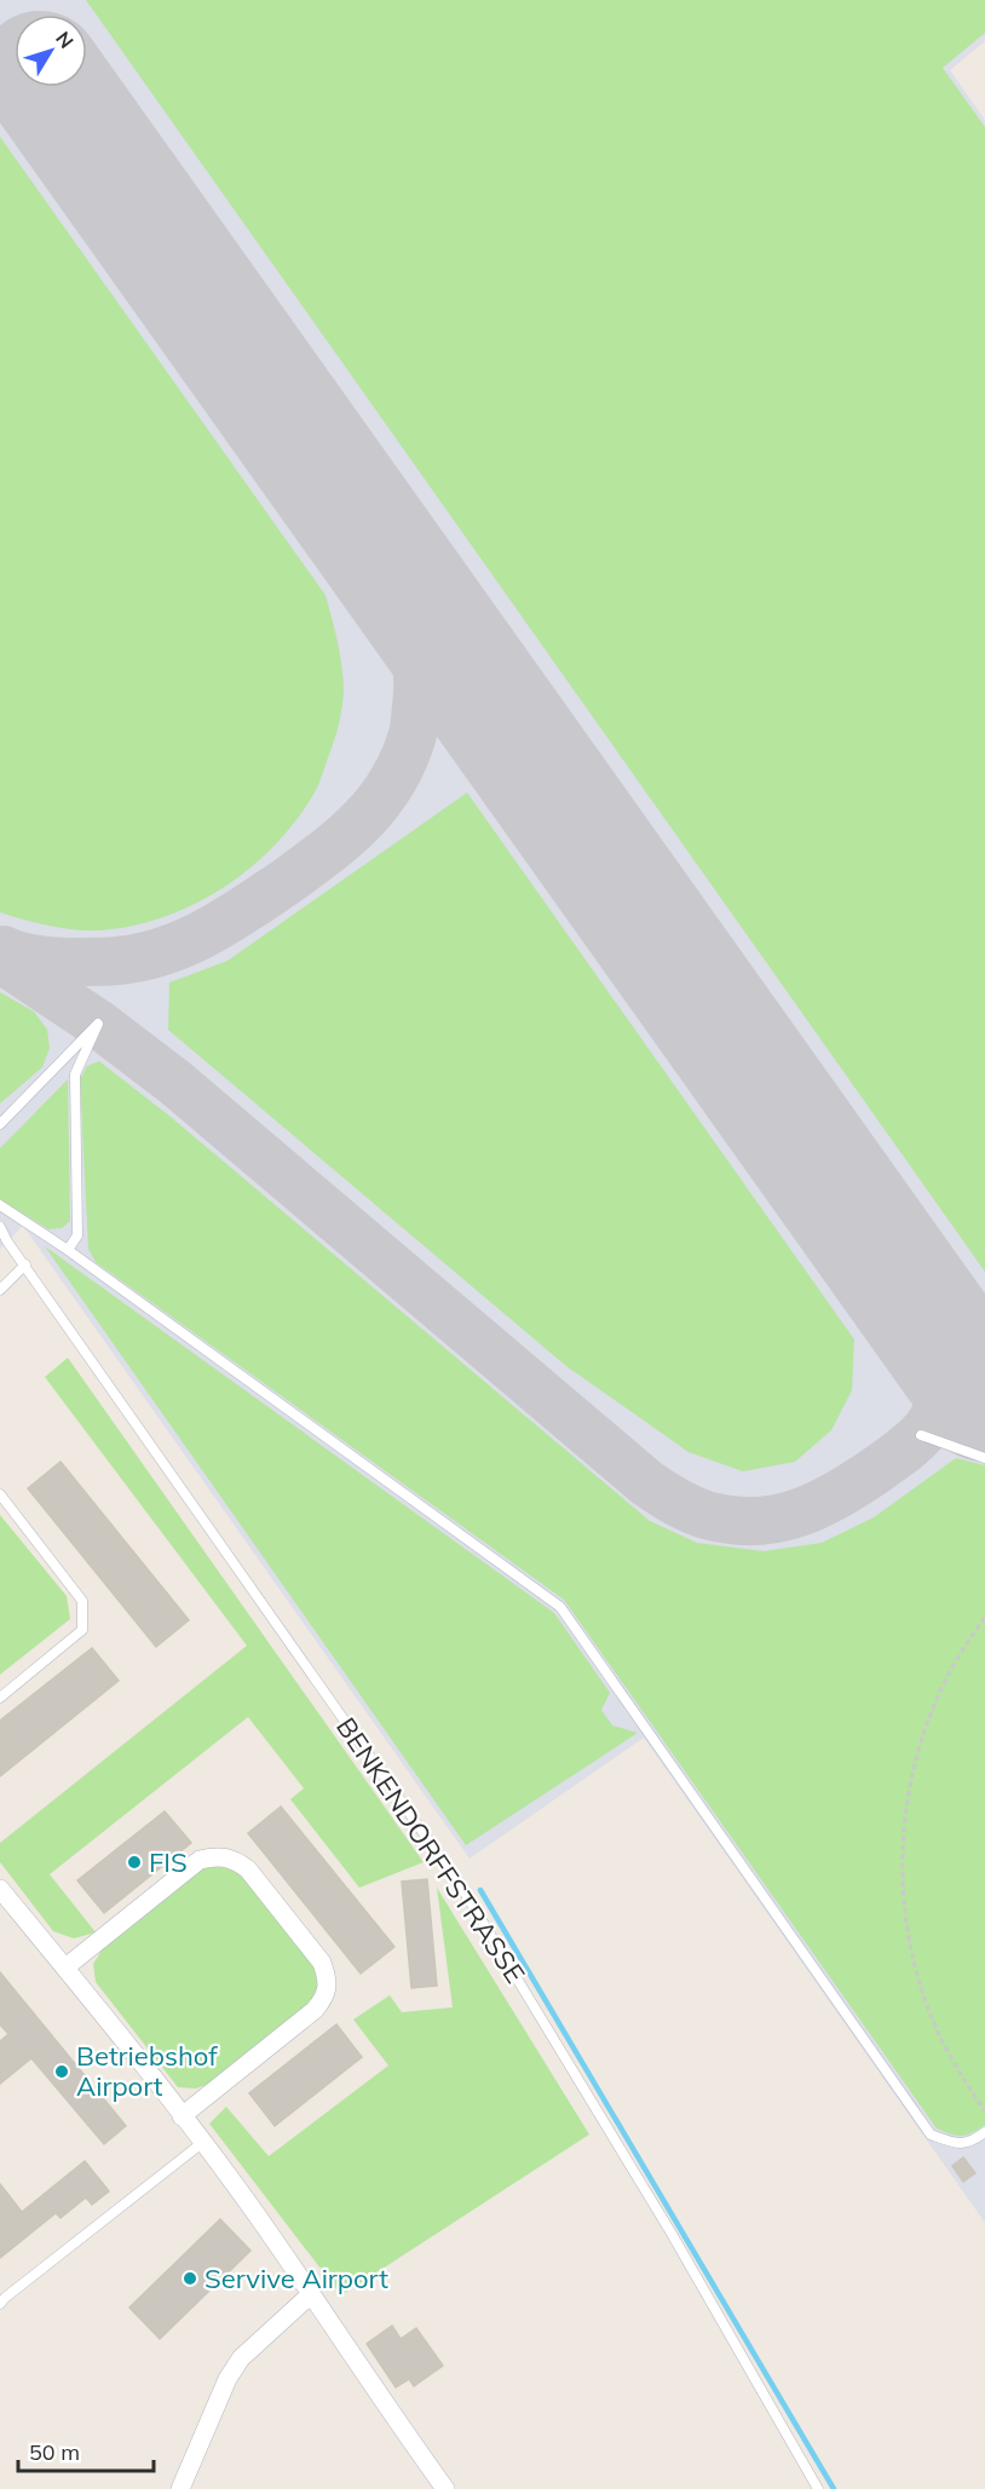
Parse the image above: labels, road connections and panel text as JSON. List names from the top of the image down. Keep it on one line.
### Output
{"streets":{"lane":["BENKENDORFFSTRASSE"]},"places":["FIS","Betriebshof Airport","Servive Airport"],"scale_bar":"50 m","north":"top right"}
